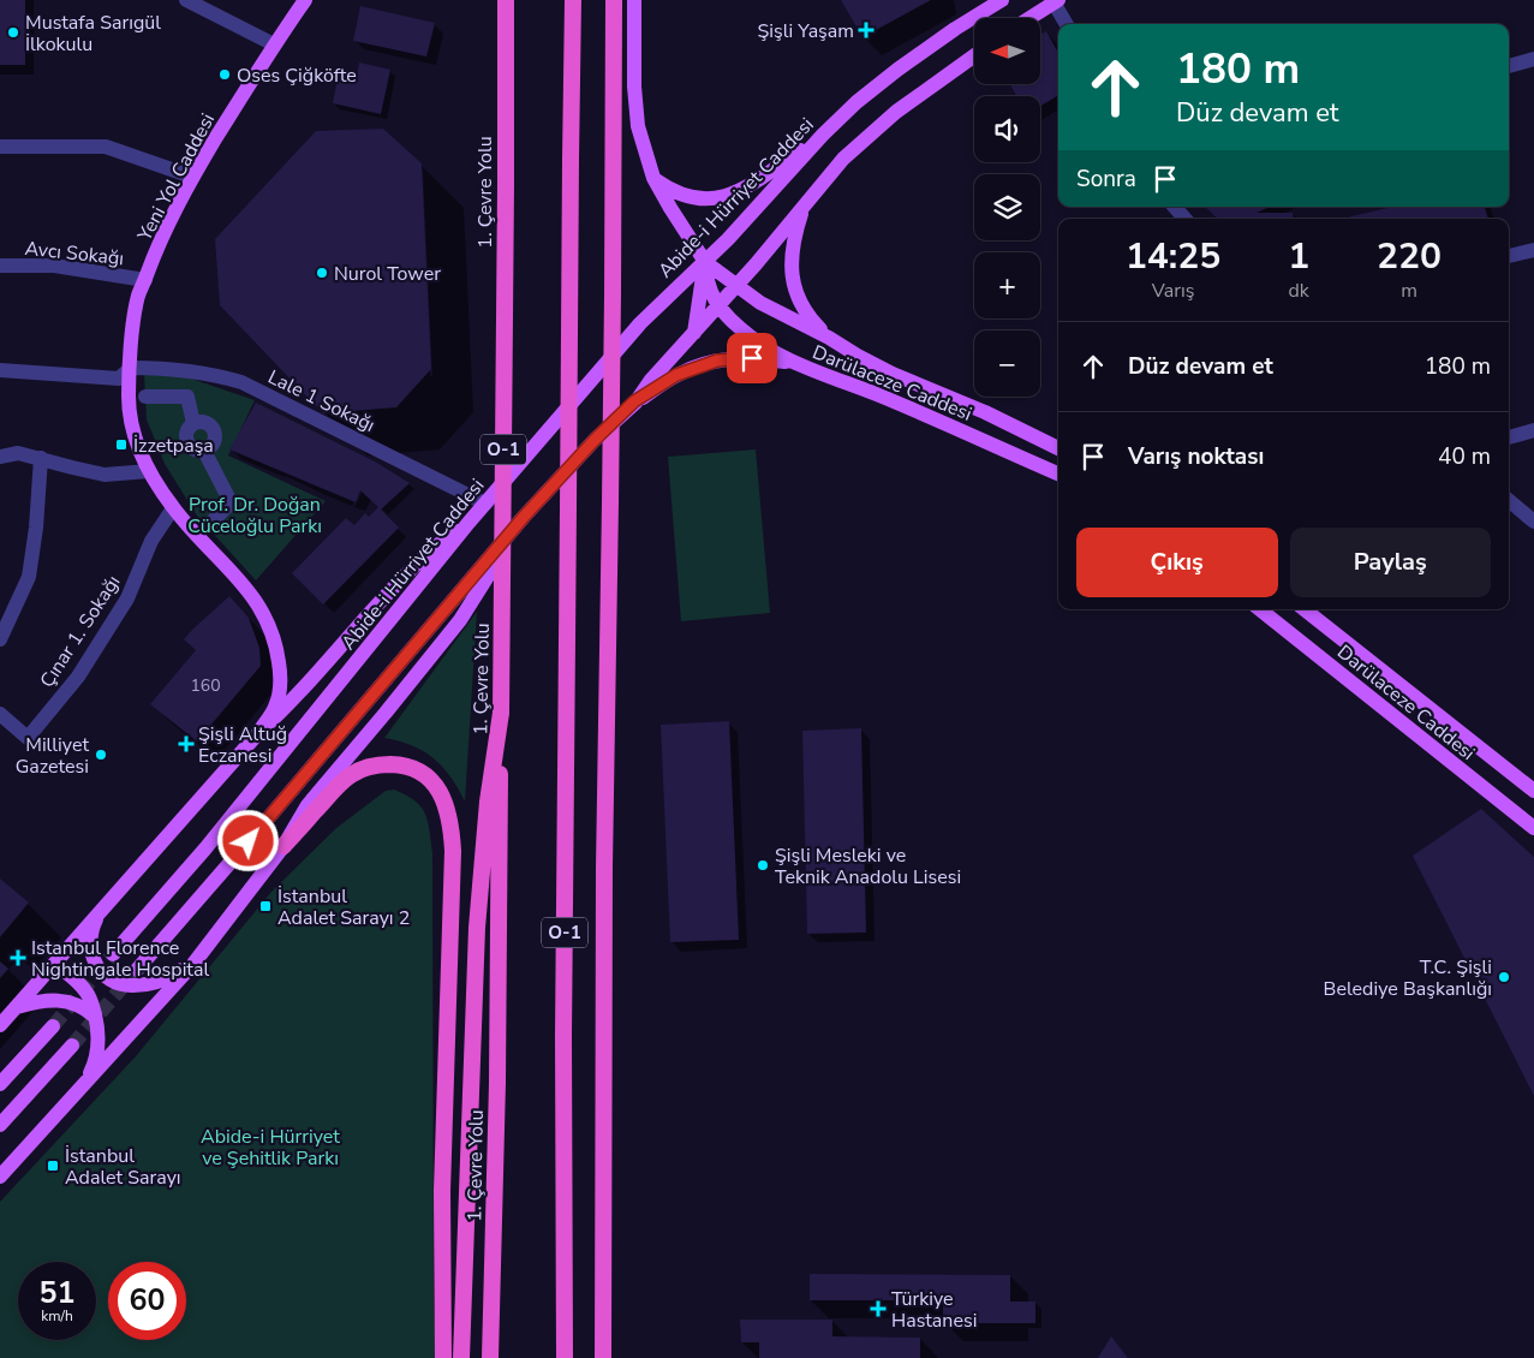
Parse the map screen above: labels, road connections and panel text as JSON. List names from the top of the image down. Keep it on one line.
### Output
{"streets":{"highway":["1. Çevre Yolu","O-1"],"main road":["Yeni Yol Caddesi","Abide-i Hürriyet Caddesi","Darülaceze Caddesi"],"street":["Avcı Sokağı","Lale 1 Sokağı","Çınar 1. Sokağı"]},"crossings":[["Yeni Yol Caddesi","Avcı Sokağı"],["Yeni Yol Caddesi","Lale 1 Sokağı"],["Yeni Yol Caddesi","Çınar 1. Sokağı"],["Abide-i Hürriyet Caddesi","Darülaceze Caddesi"],["Abide-i Hürriyet Caddesi","Lale 1 Sokağı"]],"parks":["Prof. Dr. Doğan Cüceloğlu Parkı","Abide-i Hürriyet ve Şehitlik Parkı"],"places":{"health":["Şişli Yaşam","Şişli Altuğ Eczanesi","Istanbul Florence Nightingale Hospital","Türkiye Hastanesi"],"other":["Mustafa Sarıgül İlkokulu","Oses Çiğköfte","Nurol Tower","Milliyet Gazetesi","Şişli Mesleki ve Teknik Anadolu Lisesi","T.C. Şişli Belediye Başkanlığı"],"transit":["İzzetpaşa","İstanbul Adalet Sarayı 2","İstanbul Adalet Sarayı"]},"house_numbers":["160"],"north":"left","page":{"map_buttons":["+","−"],"turn":["180 m","Düz devam et"],"then":"Sonra","eta":["14:25","Varış","1","dk","220","m"],"list":[{"name":"Düz devam et","value":"180 m"},{"name":"Varış noktası","value":"40 m"}],"buttons":["Çıkış","Paylaş"],"speed":"51 km/h","limit":"60"}}
